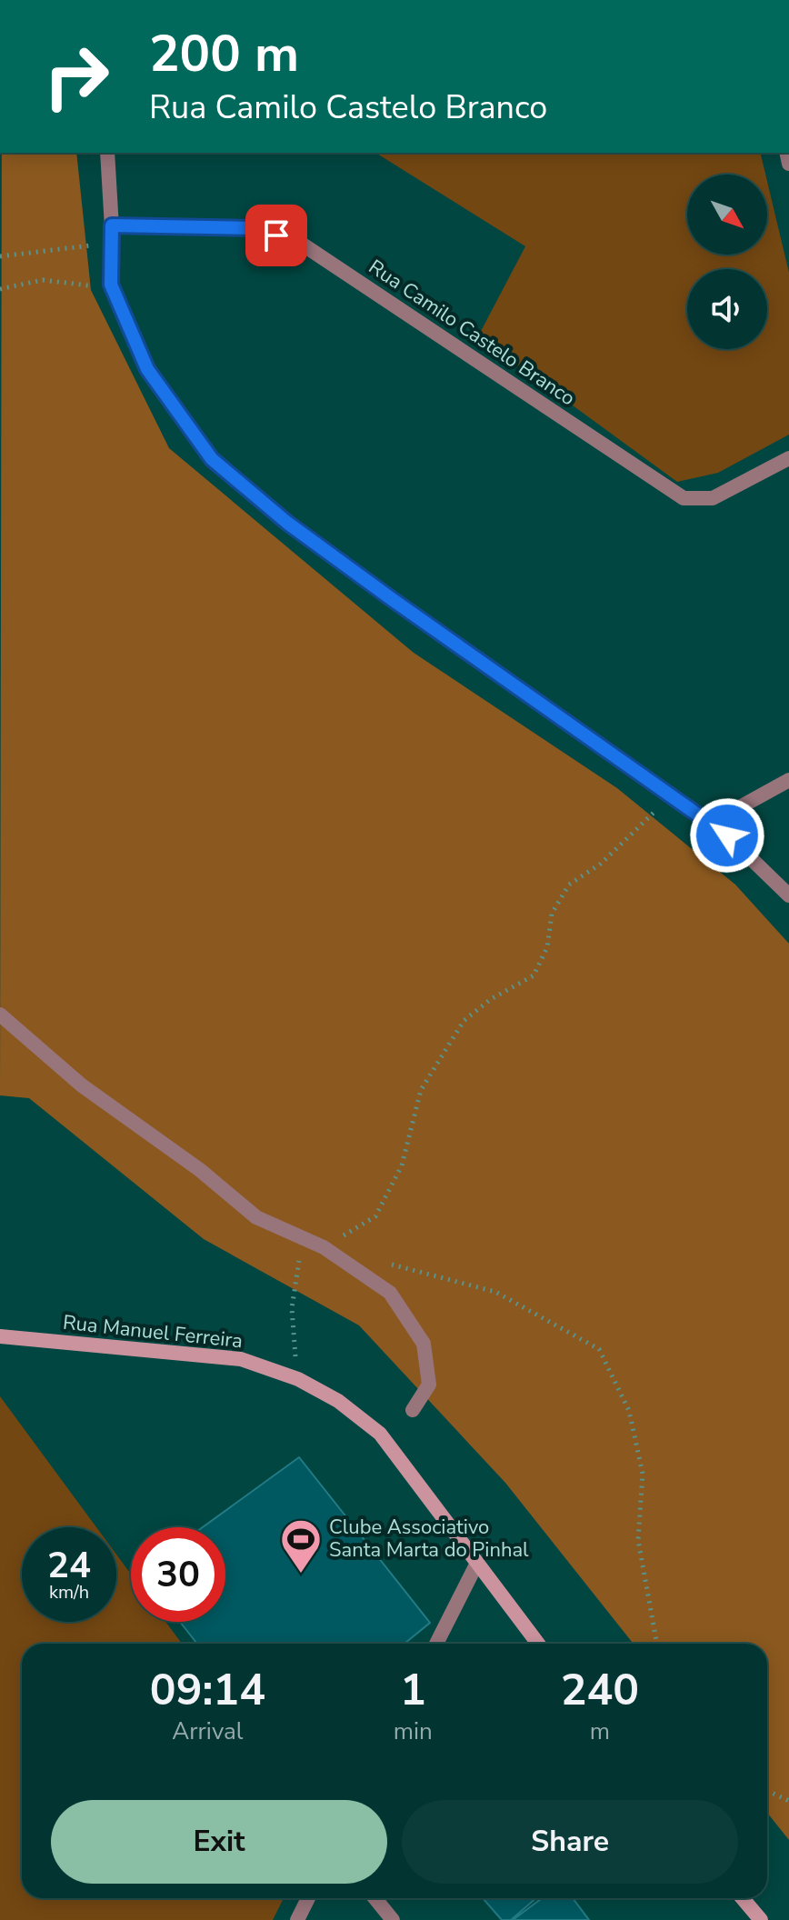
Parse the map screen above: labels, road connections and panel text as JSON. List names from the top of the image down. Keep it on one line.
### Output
{"streets":{"street":["Rua Camilo Castelo Branco","Rua Manuel Ferreira"]},"places":{"sports":["Clube Associativo Santa Marta do Pinhal"]},"north":"bottom right","page":{"turn":["200 m","Rua Camilo Castelo Branco"],"speed":"24 km/h","limit":"30","eta":["09:14","Arrival","1","min","240","m"],"buttons":["Exit","Share"]}}
